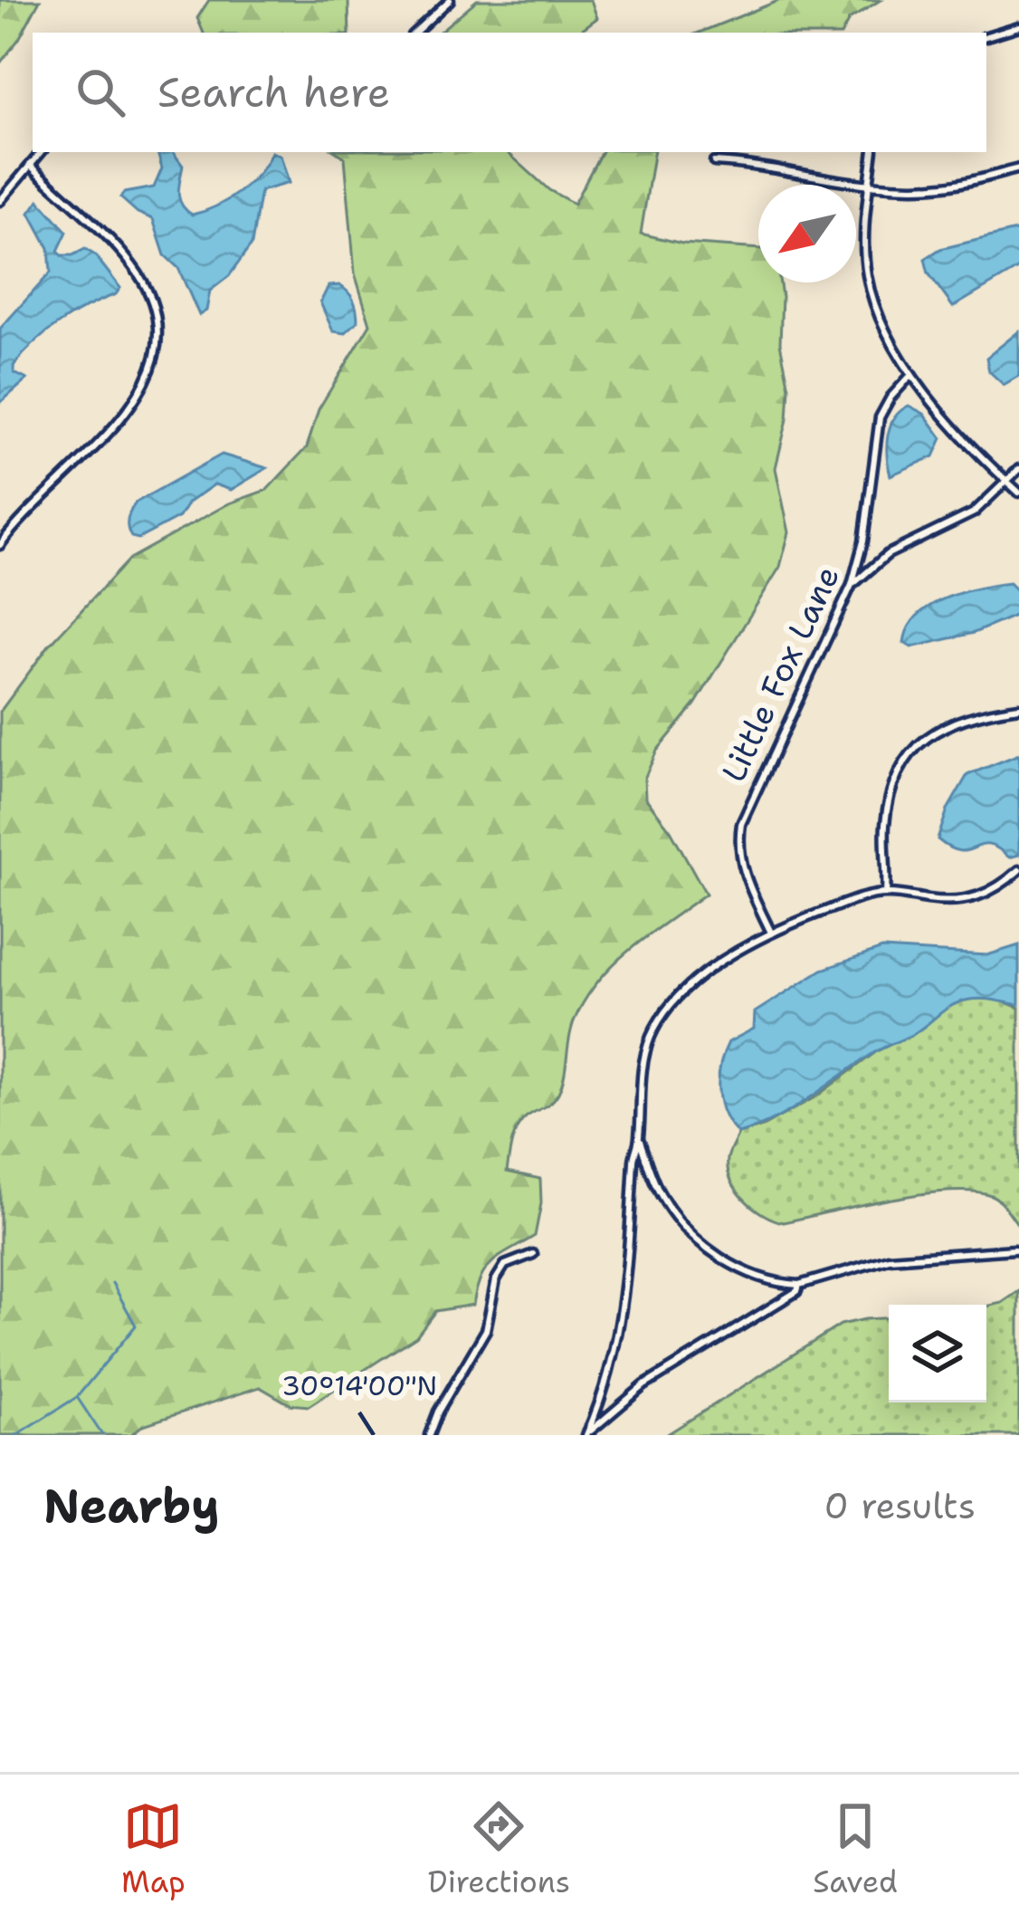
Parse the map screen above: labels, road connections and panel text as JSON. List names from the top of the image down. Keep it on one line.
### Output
{"streets":{"street":["Little Fox Lane"]},"north":"bottom left","page":{"search":"Search here","heading":["Nearby","0 results"],"nav":["Map","Directions","Saved"]},"coordinates":["30°14'00\"N"]}
